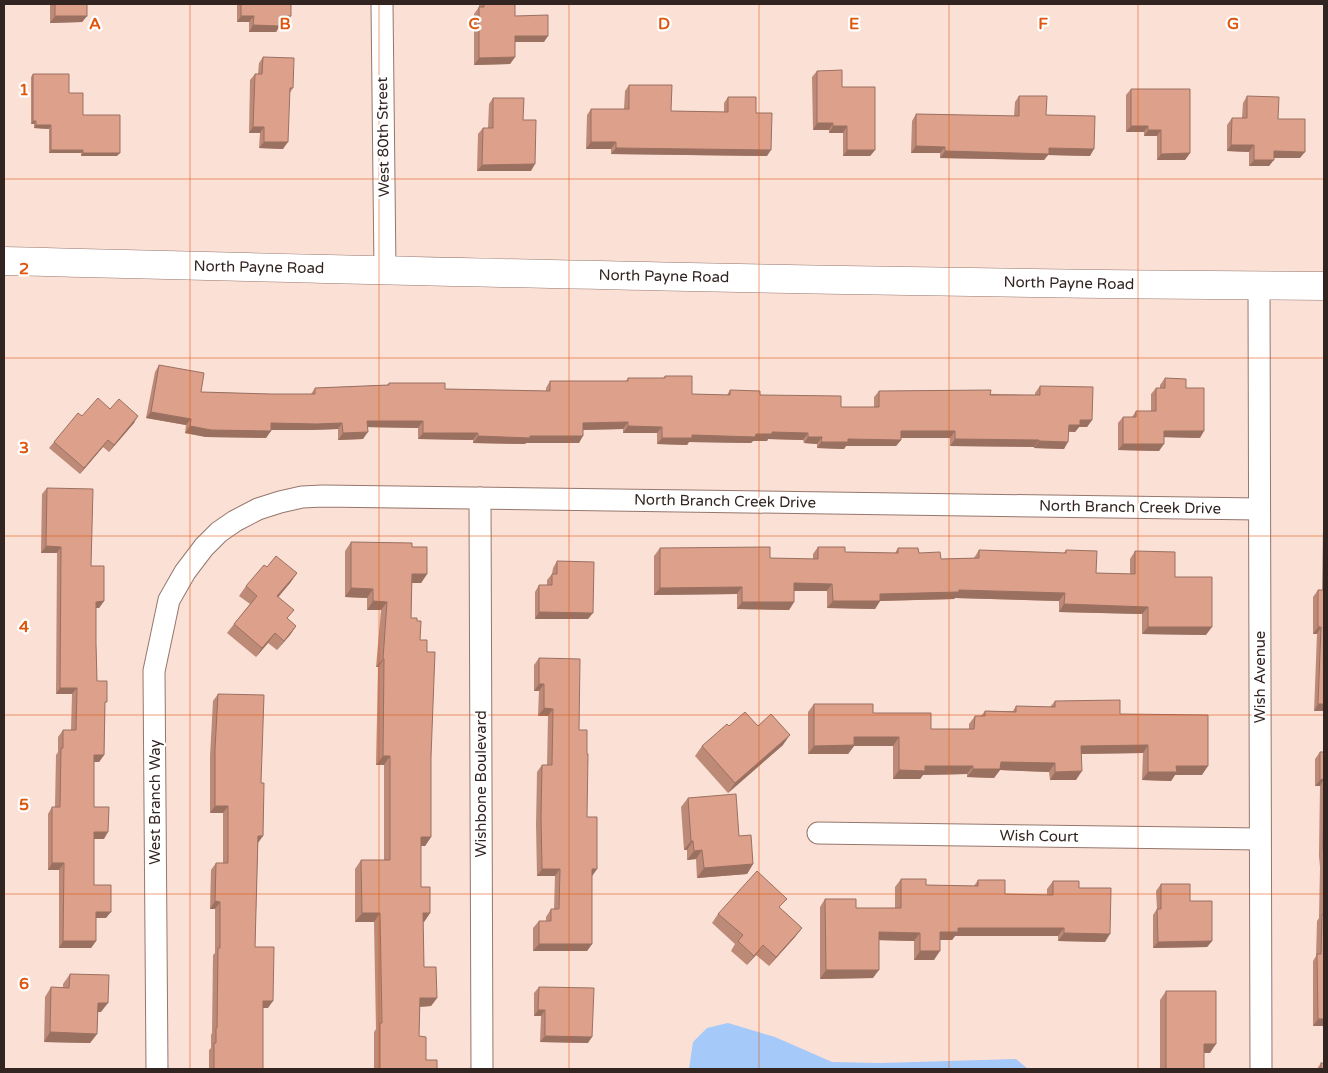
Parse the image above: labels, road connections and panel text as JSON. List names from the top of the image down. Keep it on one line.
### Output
{"streets":{"street":["West 80th Street","North Payne Road","North Branch Creek Drive","Wish Avenue","Wishbone Boulevard","West Branch Way","Wish Court"]},"crossings":[["West 80th Street","North Payne Road"],["North Payne Road","Wish Avenue"],["North Branch Creek Drive","Wish Avenue"],["North Branch Creek Drive","Wishbone Boulevard"],["North Branch Creek Drive","West Branch Way"],["Wish Avenue","Wish Court"]],"grid":{"columns":["A","B","C","D","E","F","G"],"rows":["1","2","3","4","5","6"]}}
